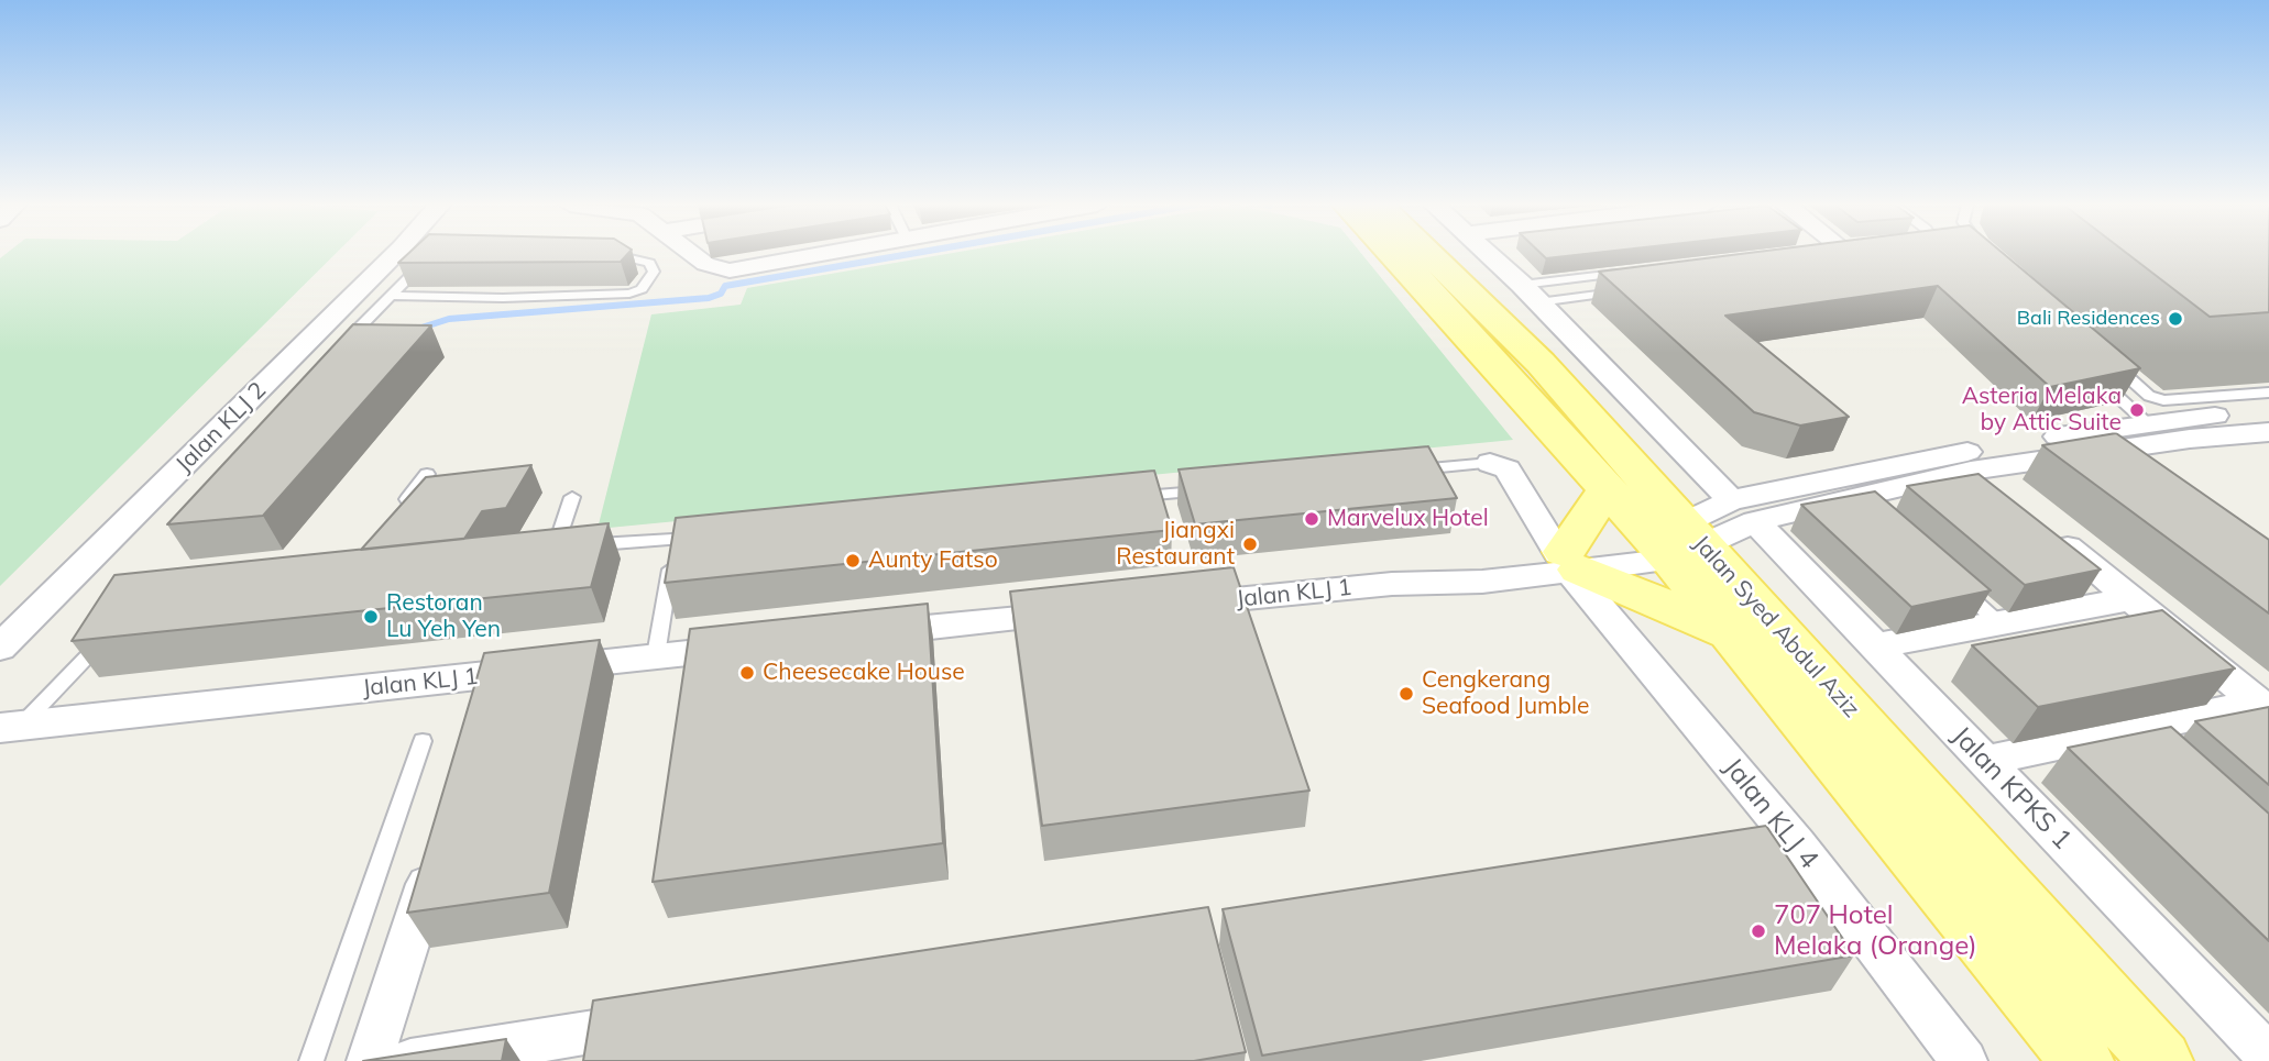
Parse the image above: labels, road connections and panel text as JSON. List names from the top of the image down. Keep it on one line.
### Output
{"streets":{"main road":["Jalan Syed Abdul Aziz"],"street":["Jalan KLJ 2","Jalan KLJ 1","Jalan KPKS 1","Jalan KLJ 4"]},"crossings":[["Jalan KLJ 1","Jalan Syed Abdul Aziz"],["Jalan KLJ 1","Jalan KPKS 1"],["Jalan KLJ 1","Jalan KLJ 4"]],"places":["Bali Residences","Asteria Melaka by Attic Suite","Marvelux Hotel","Jiangxi Restaurant","Aunty Fatso","Restoran Lu Yeh Yen","Cheesecake House","Cengkerang Seafood Jumble","707 Hotel Melaka (Orange)"]}
